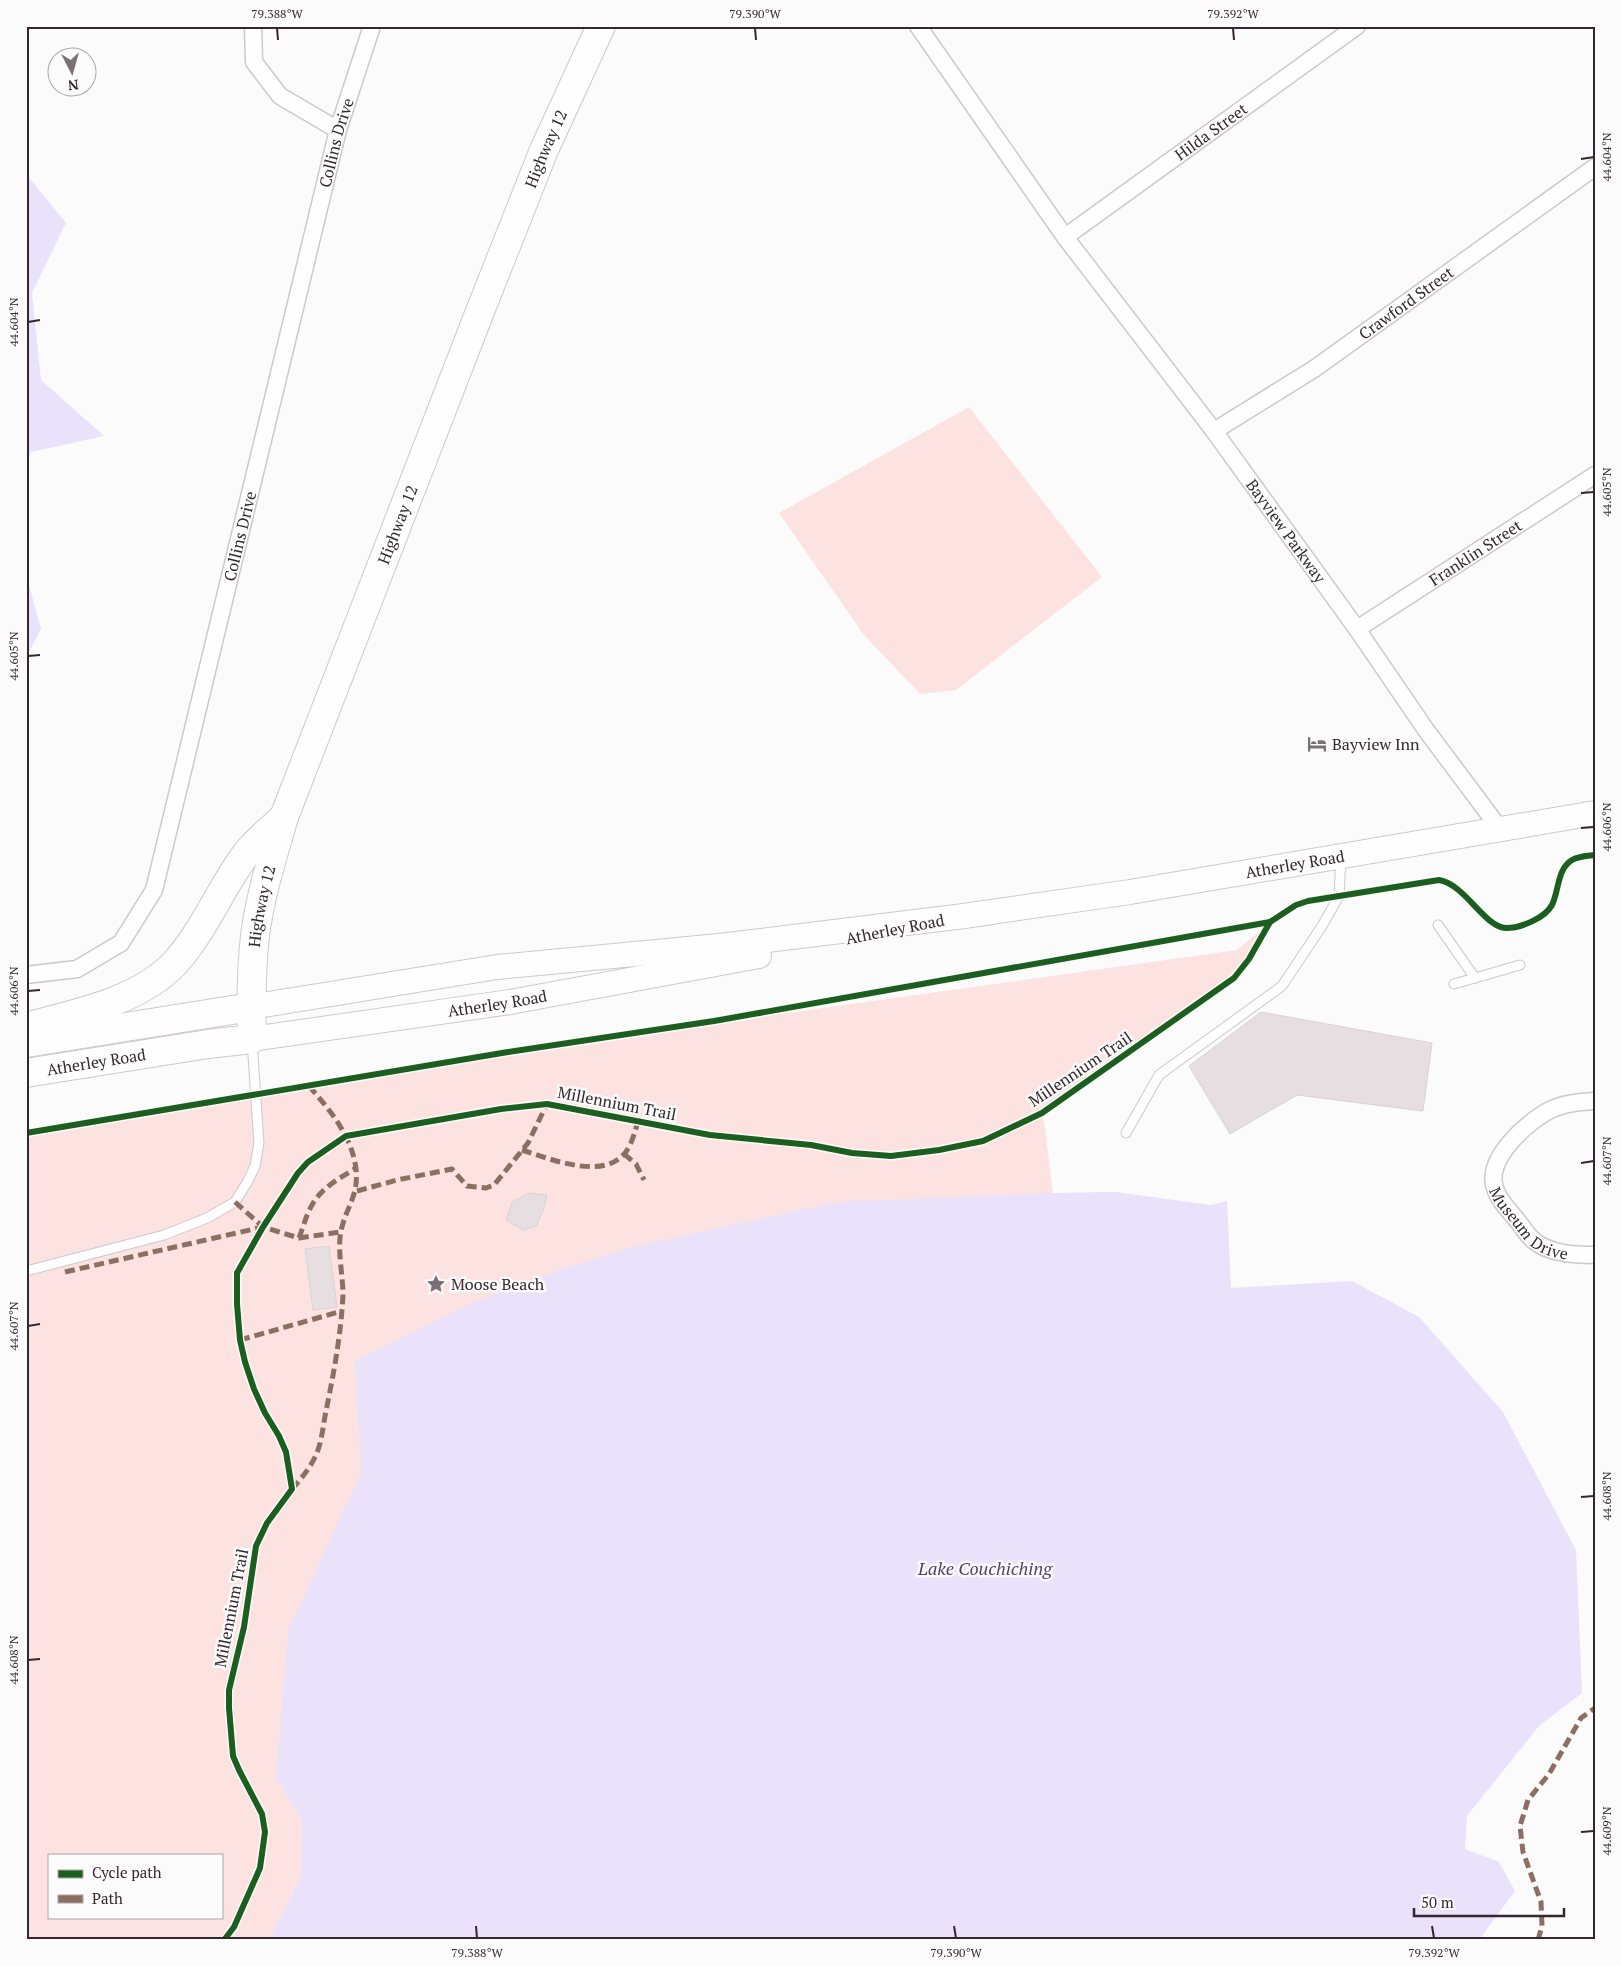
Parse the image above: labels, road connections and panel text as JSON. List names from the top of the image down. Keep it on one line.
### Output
{"streets":{"highway":["Highway 12","Atherley Road"],"street":["Hilda Street","Collins Drive","Crawford Street","Bayview Parkway","Franklin Street","Museum Drive"],"cycle path":["Millennium Trail"]},"crossings":[["Hilda Street","Bayview Parkway"],["Highway 12","Atherley Road"],["Crawford Street","Bayview Parkway"],["Bayview Parkway","Franklin Street"],["Bayview Parkway","Atherley Road"]],"water":["Lake Couchiching"],"places":{"hotel":["Bayview Inn"],"place":["Moose Beach"]},"legend":["Cycle path","Path"],"scale_bar":"50 m","north":"bottom","coordinates":["79.388°W","79.390°W","79.392°W","44.604°N","44.605°N","44.606°N","44.607°N","44.608°N","44.609°N"]}
